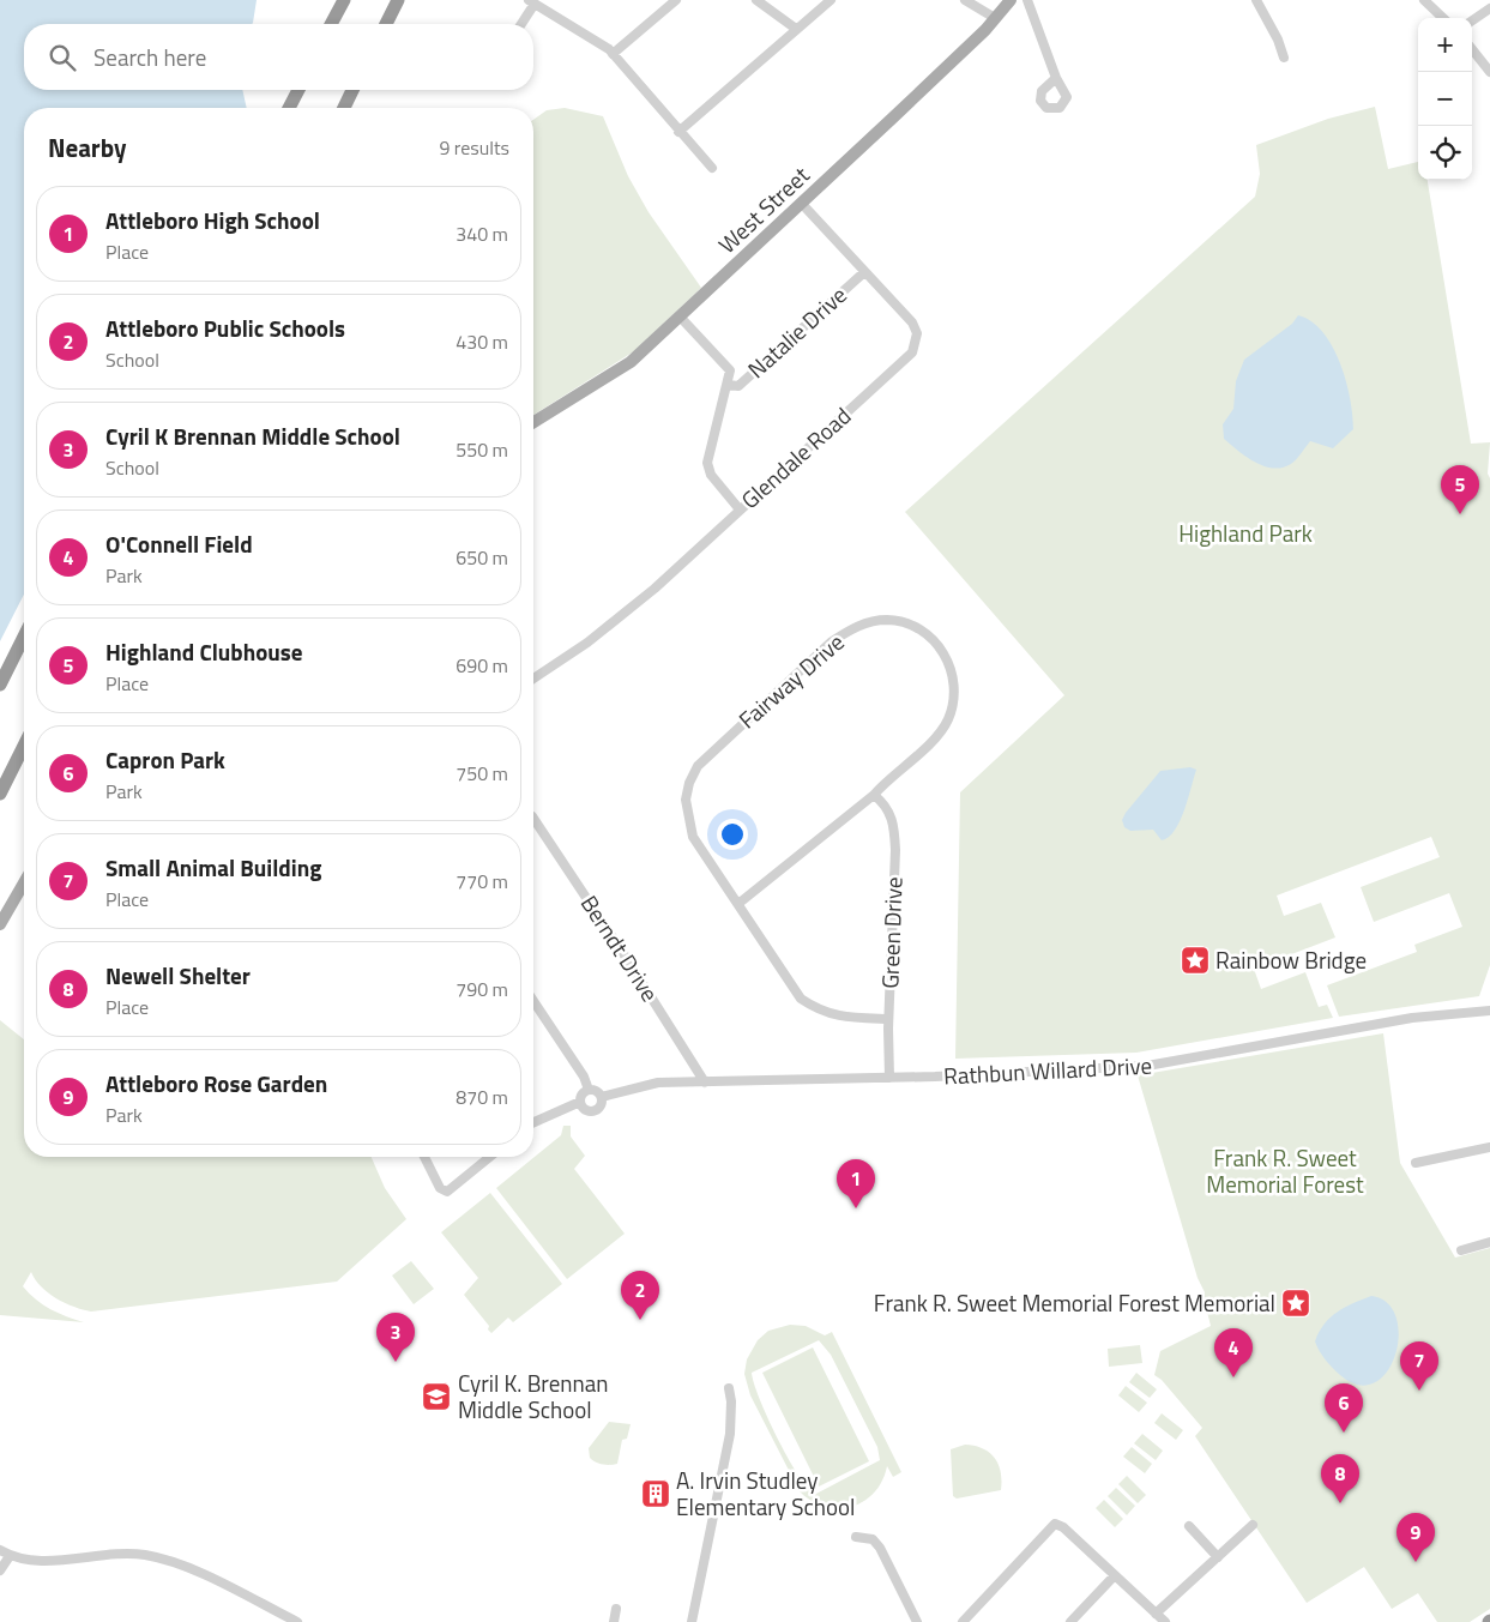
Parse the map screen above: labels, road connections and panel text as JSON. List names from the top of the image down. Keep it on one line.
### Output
{"streets":{"main road":["West Street"],"street":["Natalie Drive","Glendale Road","Fairway Drive","Green Drive","Berndt Drive","Rathbun Willard Drive"]},"crossings":[["West Street","Glendale Road"],["Natalie Drive","Glendale Road"],["Fairway Drive","Green Drive"],["Green Drive","Rathbun Willard Drive"],["Berndt Drive","Rathbun Willard Drive"]],"parks":["Highland Park","Frank R. Sweet Memorial Forest"],"places":{"place":["Rainbow Bridge","Frank R. Sweet Memorial Forest Memorial"],"school or university":["Cyril K. Brennan Middle School"],"building":["A. Irvin Studley Elementary School"]},"page":{"map_buttons":["+","−"],"search":"Search here","heading":["Nearby","9 results"],"list":[{"mark":"1","name":"Attleboro High School","note":"Place","value":"340 m"},{"mark":"2","name":"Attleboro Public Schools","note":"School","value":"430 m"},{"mark":"3","name":"Cyril K Brennan Middle School","note":"School","value":"550 m"},{"mark":"4","name":"O'Connell Field","note":"Park","value":"650 m"},{"mark":"5","name":"Highland Clubhouse","note":"Place","value":"690 m"},{"mark":"6","name":"Capron Park","note":"Park","value":"750 m"},{"mark":"7","name":"Small Animal Building","note":"Place","value":"770 m"},{"mark":"8","name":"Newell Shelter","note":"Place","value":"790 m"},{"mark":"9","name":"Attleboro Rose Garden","note":"Park","value":"870 m"}],"pins":["5","1","2","3","4","7","6","8","9"]}}
